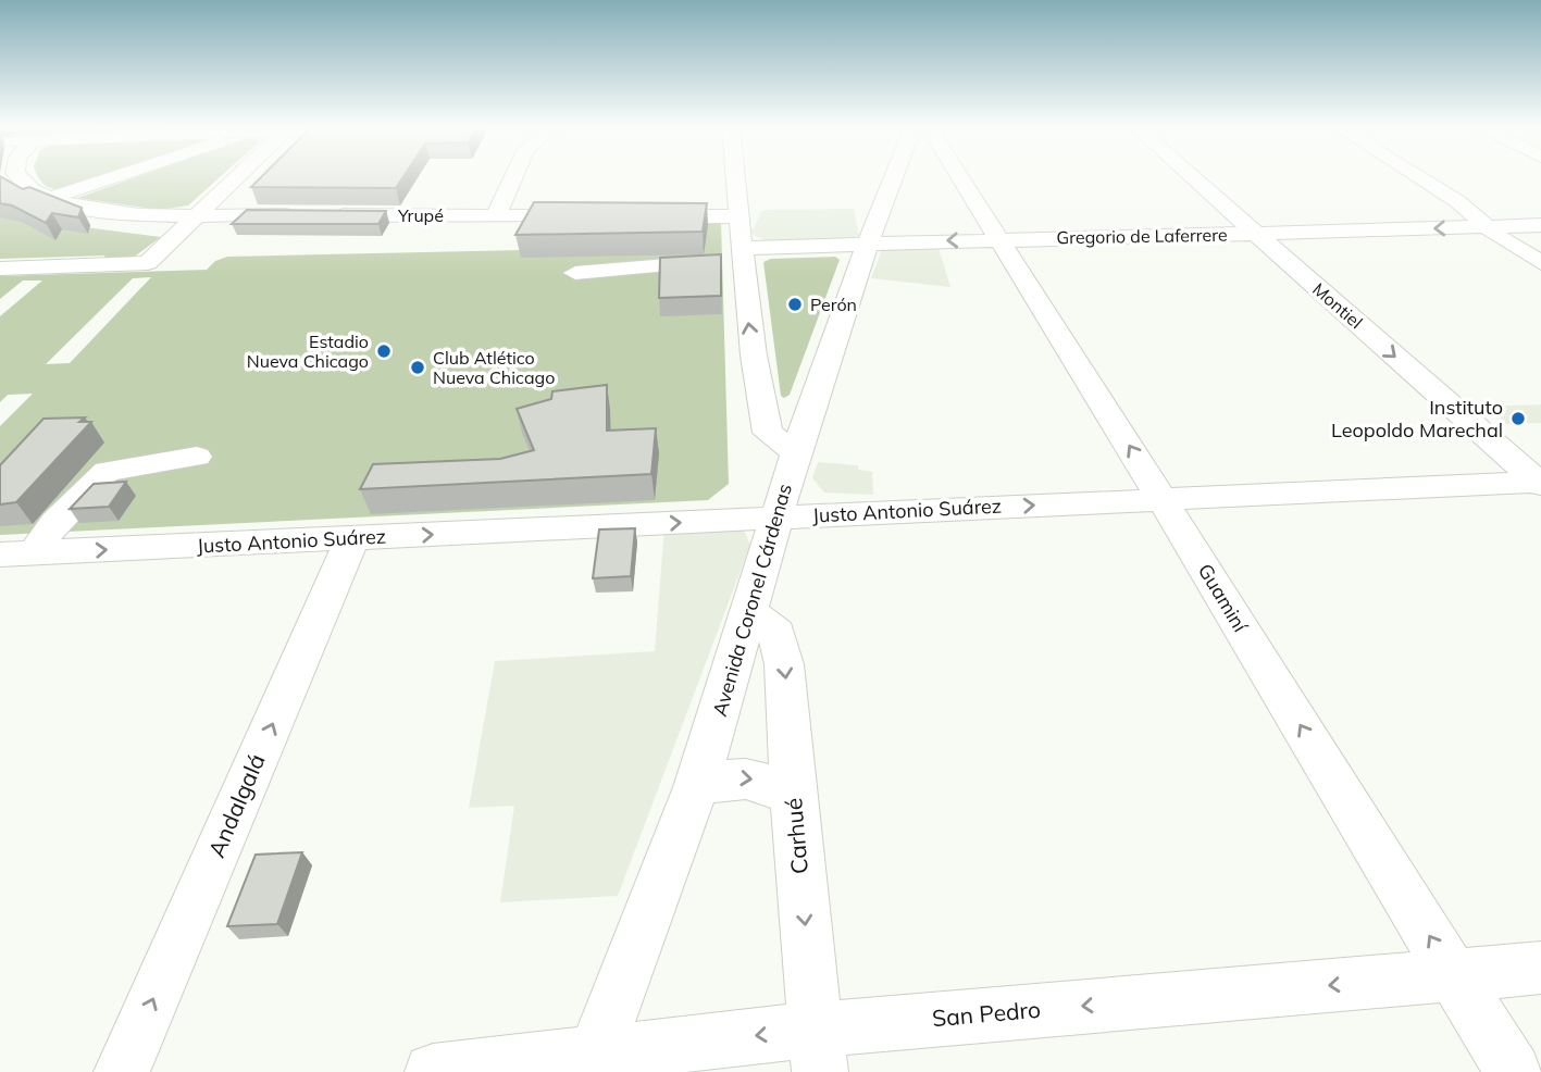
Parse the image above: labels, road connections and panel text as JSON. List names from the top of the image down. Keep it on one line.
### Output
{"streets":{"street":["Yrupé","Gregorio de Laferrere","Montiel","Justo Antonio Suárez","Guaminí","Avenida Coronel Cárdenas","Andalgalá","Carhué","San Pedro"]},"crossings":[["Gregorio de Laferrere","Montiel"],["Gregorio de Laferrere","Guaminí"],["Gregorio de Laferrere","Avenida Coronel Cárdenas"],["Montiel","Justo Antonio Suárez"],["Justo Antonio Suárez","Guaminí"],["Justo Antonio Suárez","Avenida Coronel Cárdenas"],["Justo Antonio Suárez","Andalgalá"],["Guaminí","San Pedro"],["Avenida Coronel Cárdenas","Carhué"],["Avenida Coronel Cárdenas","San Pedro"],["Carhué","San Pedro"]],"one_way":["Gregorio de Laferrere","Guaminí","Andalgalá","Carhué","San Pedro"],"places":["Perón","Estadio Nueva Chicago","Club Atlético Nueva Chicago","Instituto Leopoldo Marechal"]}
